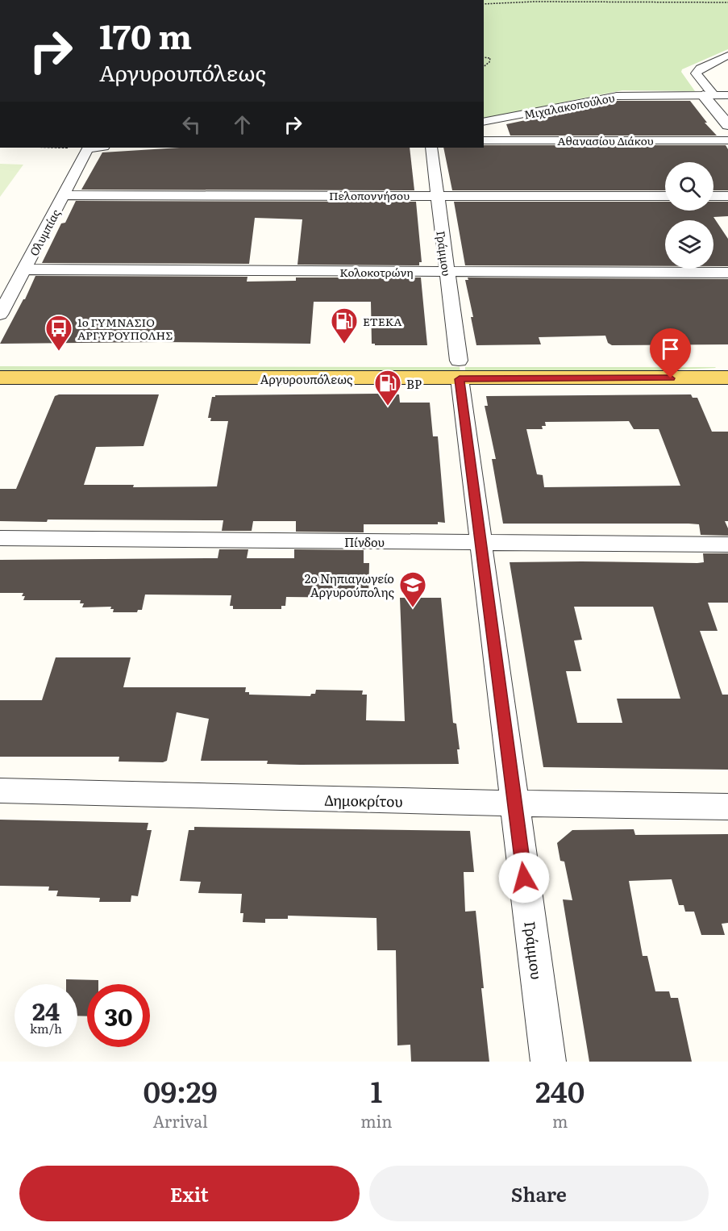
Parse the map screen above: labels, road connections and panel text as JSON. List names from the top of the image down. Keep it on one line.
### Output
{"streets":{"main road":["Αργυρουπόλεως"],"street":["Μιχαλακοπούλου","Αθανασίου Διάκου","Πελοποννήσου","Ολυμπίας","Γράμμου","Κολοκοτρώνη","Πίνδου","Δημοκρίτου"]},"crossings":[["Πελοποννήσου","Ολυμπίας"],["Πελοποννήσου","Γράμμου"],["Ολυμπίας","Κολοκοτρώνη"],["Γράμμου","Κολοκοτρώνη"],["Γράμμου","Αργυρουπόλεως"],["Γράμμου","Πίνδου"],["Γράμμου","Δημοκρίτου"]],"places":{"fuel station":["ΕΤΕΚΑ","BP"],"bus stop":["1ο ΓΥΜΝΑΣΙΟ ΑΡΓΥΡΟΥΠΟΛΗΣ"],"school or university":["2ο Νηπιαγωγείο Αργυρούπολης"]},"page":{"turn":["170 m","Αργυρουπόλεως"],"speed":"24 km/h","limit":"30","eta":["09:29","Arrival","1","min","240","m"],"buttons":["Exit","Share"]}}
